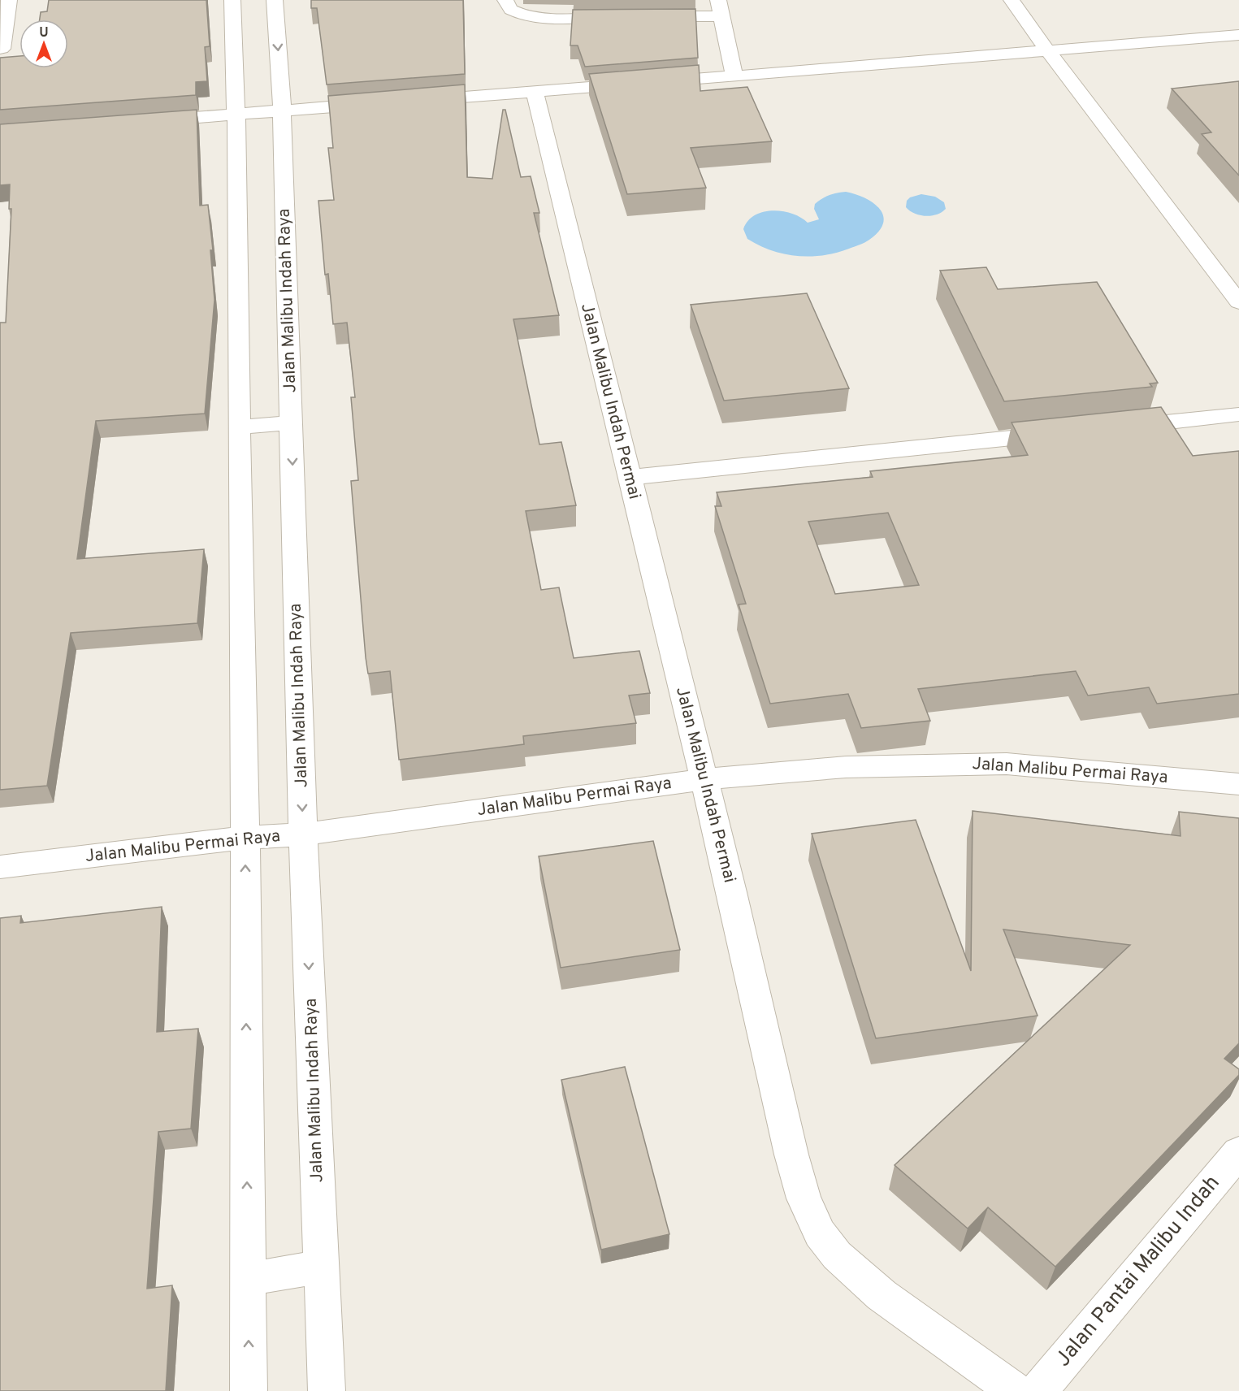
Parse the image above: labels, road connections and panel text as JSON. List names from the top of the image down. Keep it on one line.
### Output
{"streets":{"street":["Jalan Malibu Indah Raya","Jalan Malibu Indah Permai","Jalan Malibu Permai Raya","Jalan Pantai Malibu Indah"]},"crossings":[["Jalan Malibu Indah Raya","Jalan Malibu Permai Raya"],["Jalan Malibu Indah Permai","Jalan Malibu Permai Raya"]],"north":"top"}
